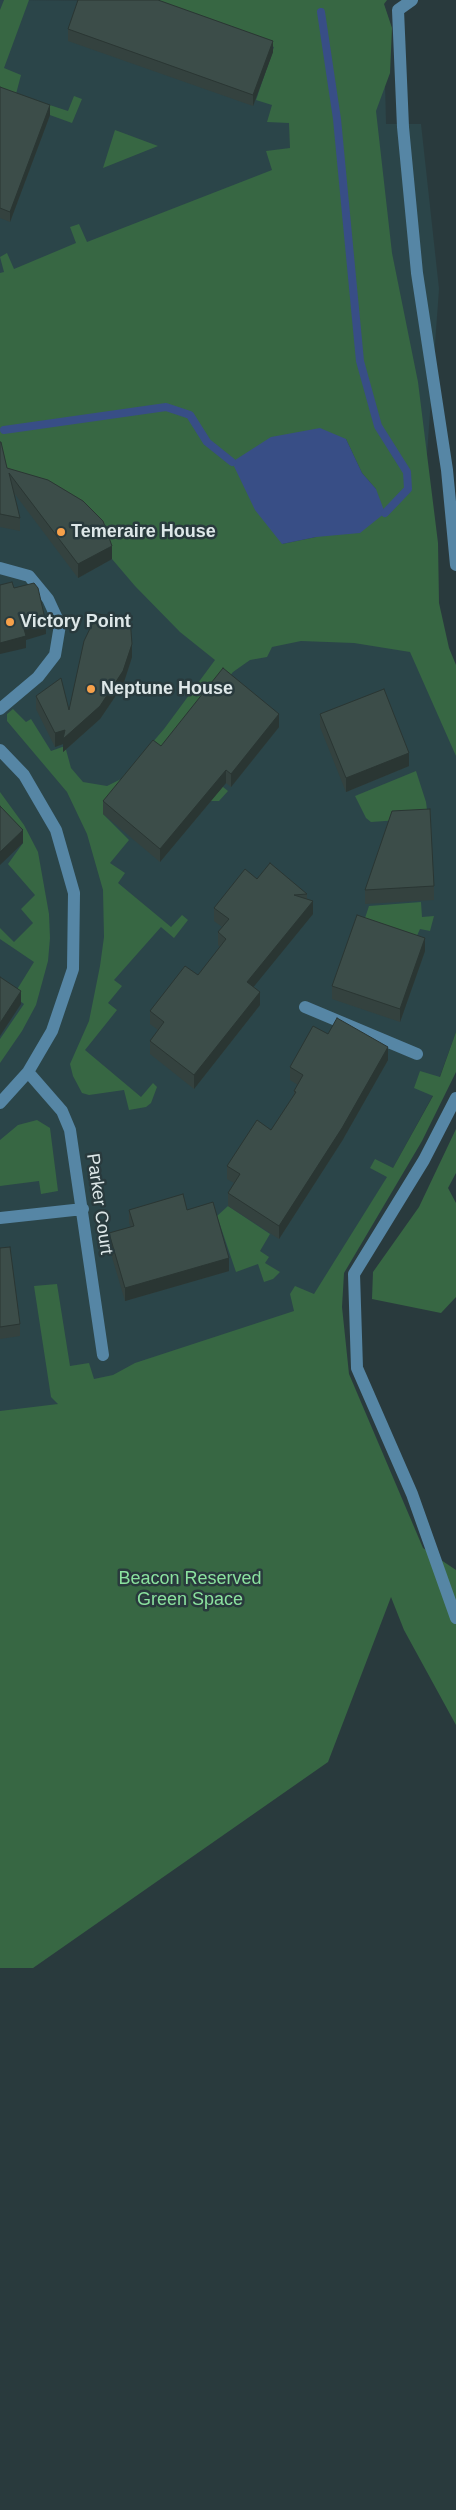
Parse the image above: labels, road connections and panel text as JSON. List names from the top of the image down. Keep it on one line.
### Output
{"streets":{"street":["Parker Court"]},"parks":["Beacon Reserved Green Space"],"places":["Temeraire House","Victory Point","Neptune House"]}
